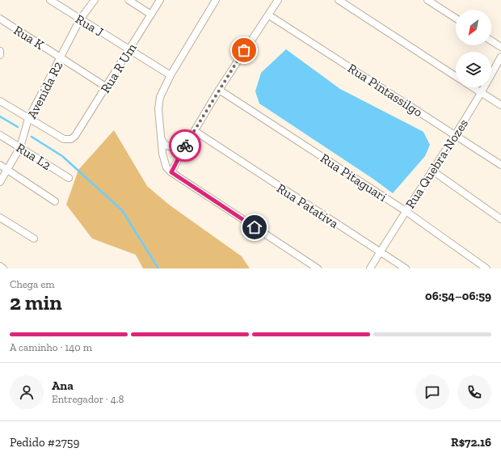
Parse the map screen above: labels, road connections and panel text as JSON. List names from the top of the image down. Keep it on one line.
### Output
{"streets":{"street":["Rua J","Rua K","Rua R Um","Avenida R2","Rua Pintassilgo","Rua L2","Rua Quebra-Nozes","Rua Pitaguari","Rua Patativa"]},"crossings":[["Rua J","Rua R Um"],["Rua J","Avenida R2"],["Rua K","Rua R Um"],["Rua K","Avenida R2"],["Rua R Um","Avenida R2"],["Avenida R2","Rua L2"],["Rua Pintassilgo","Rua Quebra-Nozes"],["Rua Quebra-Nozes","Rua Pitaguari"],["Rua Quebra-Nozes","Rua Patativa"]],"north":"bottom left","page":{"heading":["2 min","Chega em","06:54–06:59"],"panel":["Ana","Entregador · 4.8","Pedido #2759","R$72.16"],"bar":"A caminho · 140 m"}}
